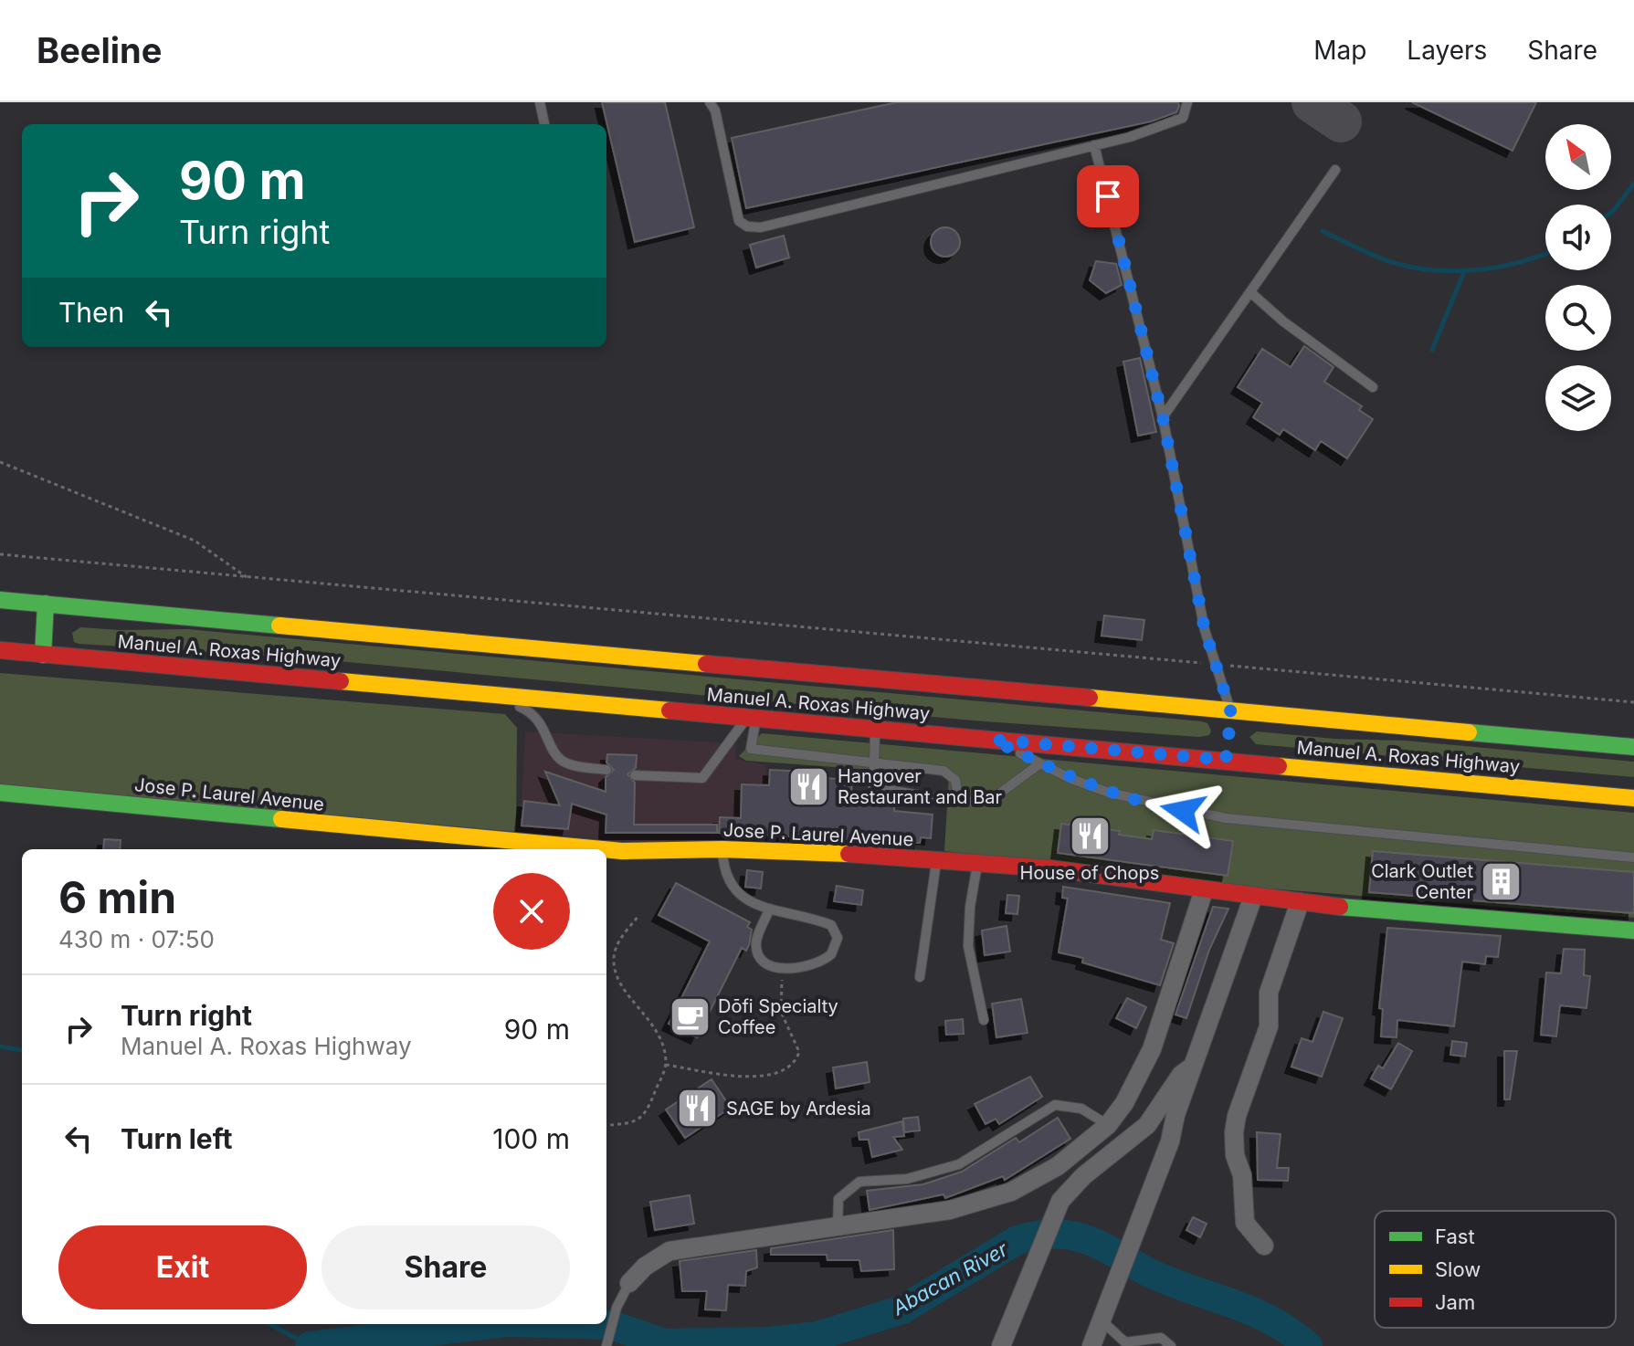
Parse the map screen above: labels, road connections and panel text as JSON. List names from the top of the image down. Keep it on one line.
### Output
{"streets":{"main road":["Manuel A. Roxas Highway","Jose P. Laurel Avenue"]},"water":["Abacan River"],"places":{"restaurant":["Hangover Restaurant and Bar","House of Chops","SAGE by Ardesia"],"building":["Clark Outlet Center"],"cafe":["Dōfi Specialty Coffee"]},"legend":["Fast","Slow","Jam"],"north":"top left","page":{"header":"Beeline","nav":["Map","Layers","Share"],"turn":["90 m","Turn right"],"then":"Then","heading":["6 min","430 m · 07:50"],"list":[{"name":"Turn right","note":"Manuel A. Roxas Highway","value":"90 m"},{"name":"Turn left","value":"100 m"}],"buttons":["Exit","Share"]}}
